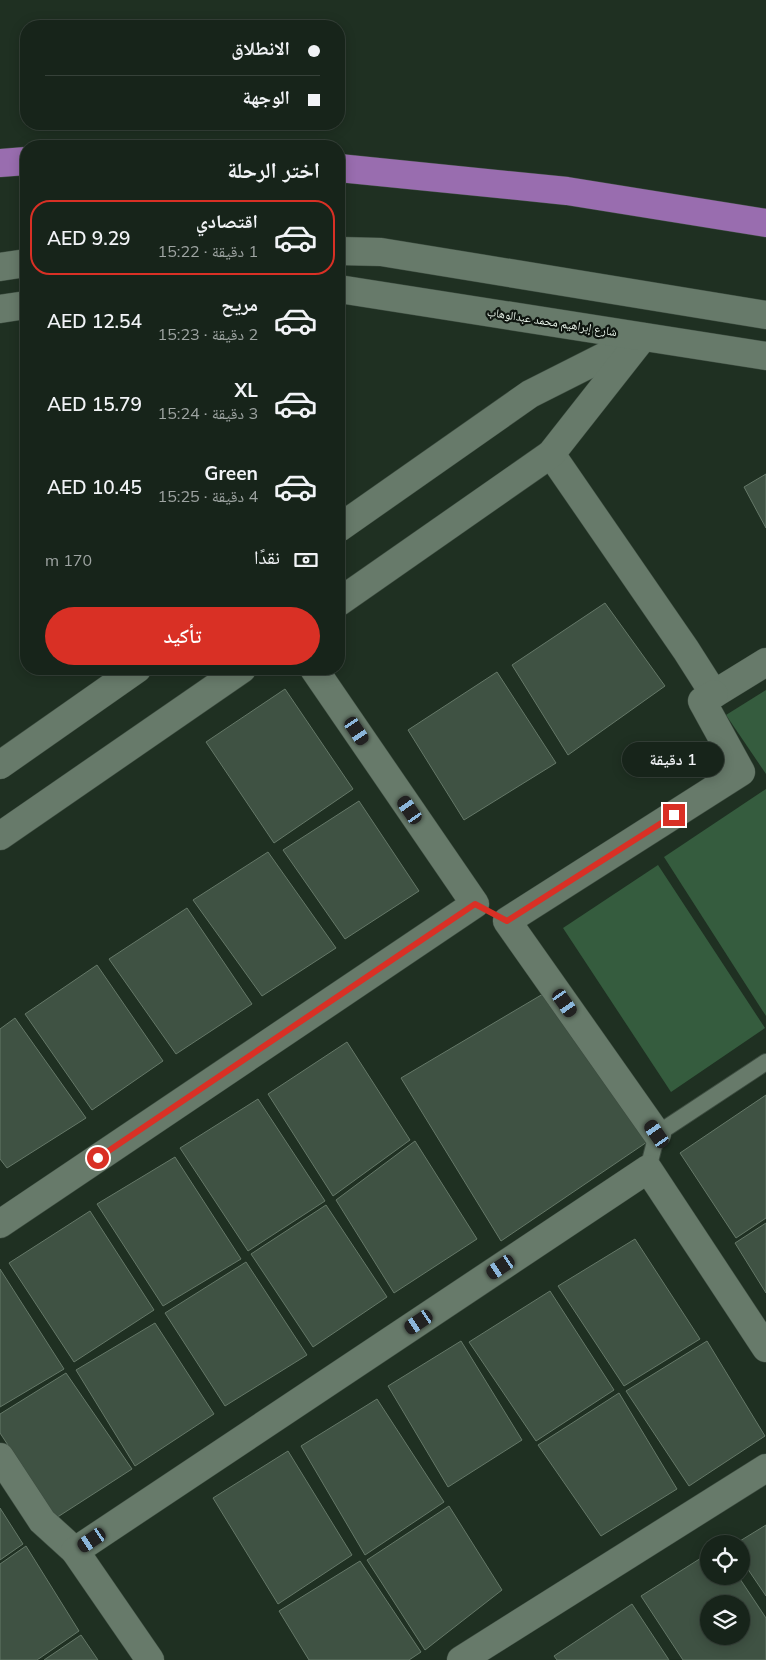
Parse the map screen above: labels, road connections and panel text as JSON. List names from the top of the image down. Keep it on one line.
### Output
{"streets":{"street":["شارع إبراهيم محمد عبدالوهاب"]},"page":{"banner":["الانطلاق","الوجهة"],"heading":"اختر الرحلة","list":[{"name":"اقتصادي","note":"1 دقيقة · 15:22","value":"AED 9.29"},{"name":"مريح","note":"2 دقيقة · 15:23","value":"AED 12.54"},{"name":"XL","note":"3 دقيقة · 15:24","value":"AED 15.79"},{"name":"Green","note":"4 دقيقة · 15:25","value":"AED 10.45"}],"pay":["نقدًا","170 m"],"buttons":"تأكيد","bubble":"1 دقيقة"}}
